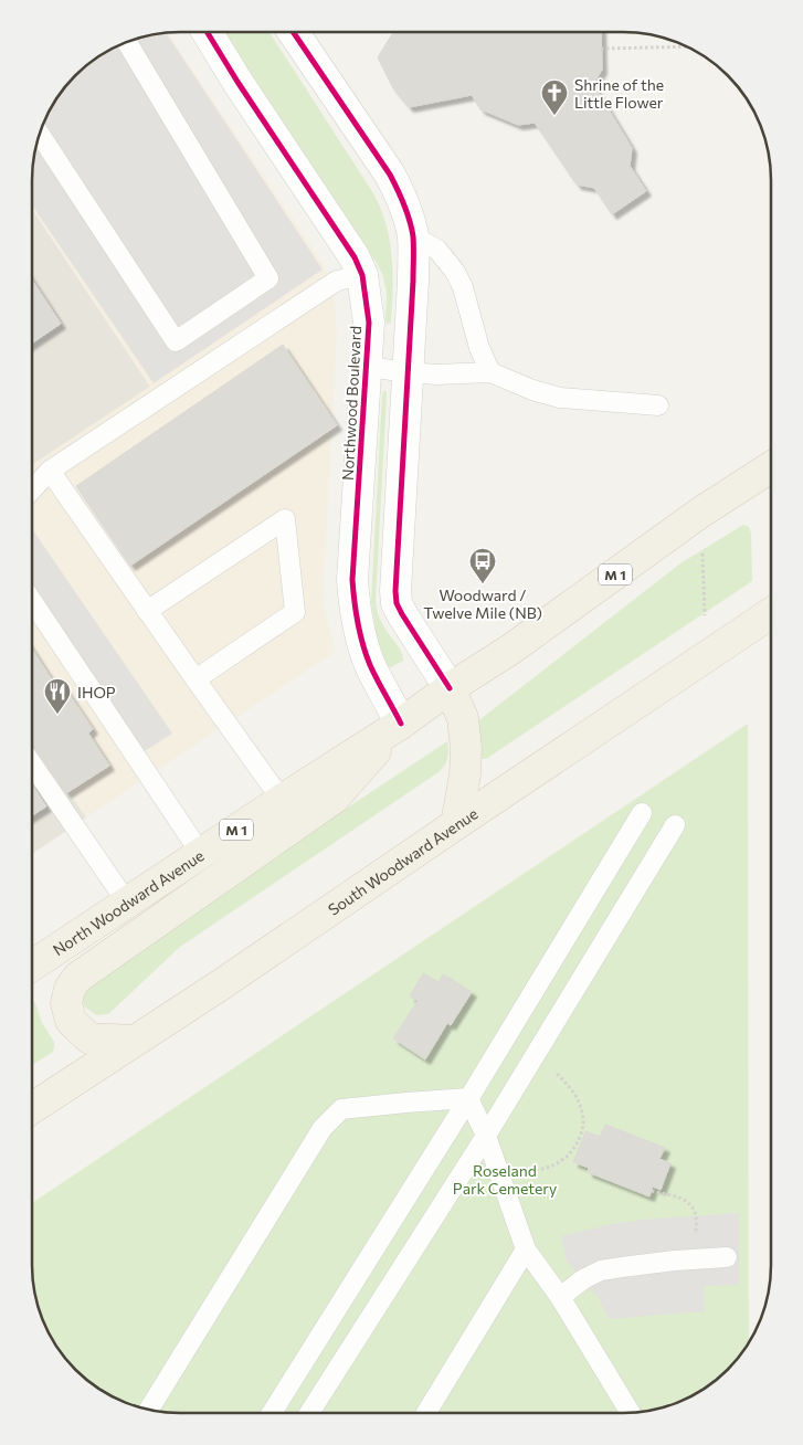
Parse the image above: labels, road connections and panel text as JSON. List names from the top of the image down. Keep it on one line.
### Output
{"streets":{"main road":["M 1","South Woodward Avenue","North Woodward Avenue"],"street":["Northwood Boulevard"]},"crossings":[["Northwood Boulevard","North Woodward Avenue"]],"parks":["Roseland Park Cemetery"],"places":{"church":["Shrine of the Little Flower"],"bus stop":["Woodward / Twelve Mile (NB)"],"restaurant":["IHOP"]}}
